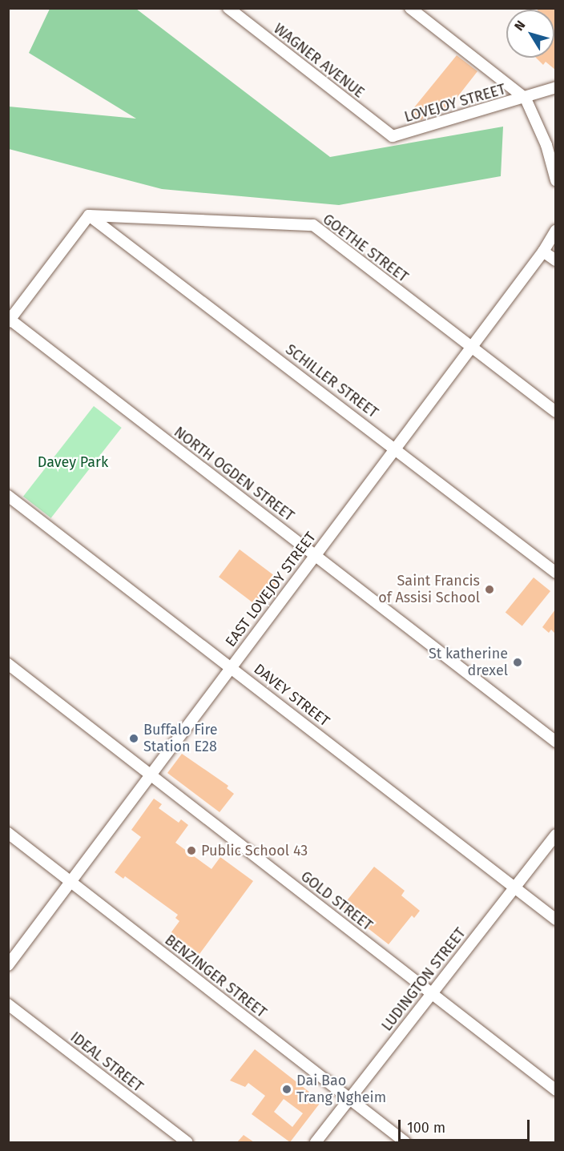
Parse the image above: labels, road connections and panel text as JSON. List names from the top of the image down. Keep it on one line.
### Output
{"streets":{"street":["WAGNER AVENUE","LOVEJOY STREET","GOETHE STREET","SCHILLER STREET","NORTH OGDEN STREET","EAST LOVEJOY STREET","DAVEY STREET","GOLD STREET","BENZINGER STREET","LUDINGTON STREET","IDEAL STREET"]},"crossings":[["WAGNER AVENUE","LOVEJOY STREET"],["GOETHE STREET","SCHILLER STREET"],["GOETHE STREET","EAST LOVEJOY STREET"],["SCHILLER STREET","EAST LOVEJOY STREET"],["NORTH OGDEN STREET","EAST LOVEJOY STREET"],["EAST LOVEJOY STREET","DAVEY STREET"],["EAST LOVEJOY STREET","GOLD STREET"],["EAST LOVEJOY STREET","BENZINGER STREET"],["DAVEY STREET","LUDINGTON STREET"],["GOLD STREET","LUDINGTON STREET"],["BENZINGER STREET","LUDINGTON STREET"]],"parks":["Davey Park"],"places":["Saint Francis of Assisi School","St katherine drexel","Buffalo Fire Station E28","Public School 43","Dai Bao Trang Ngheim"],"scale_bar":"100 m","north":"top left"}
